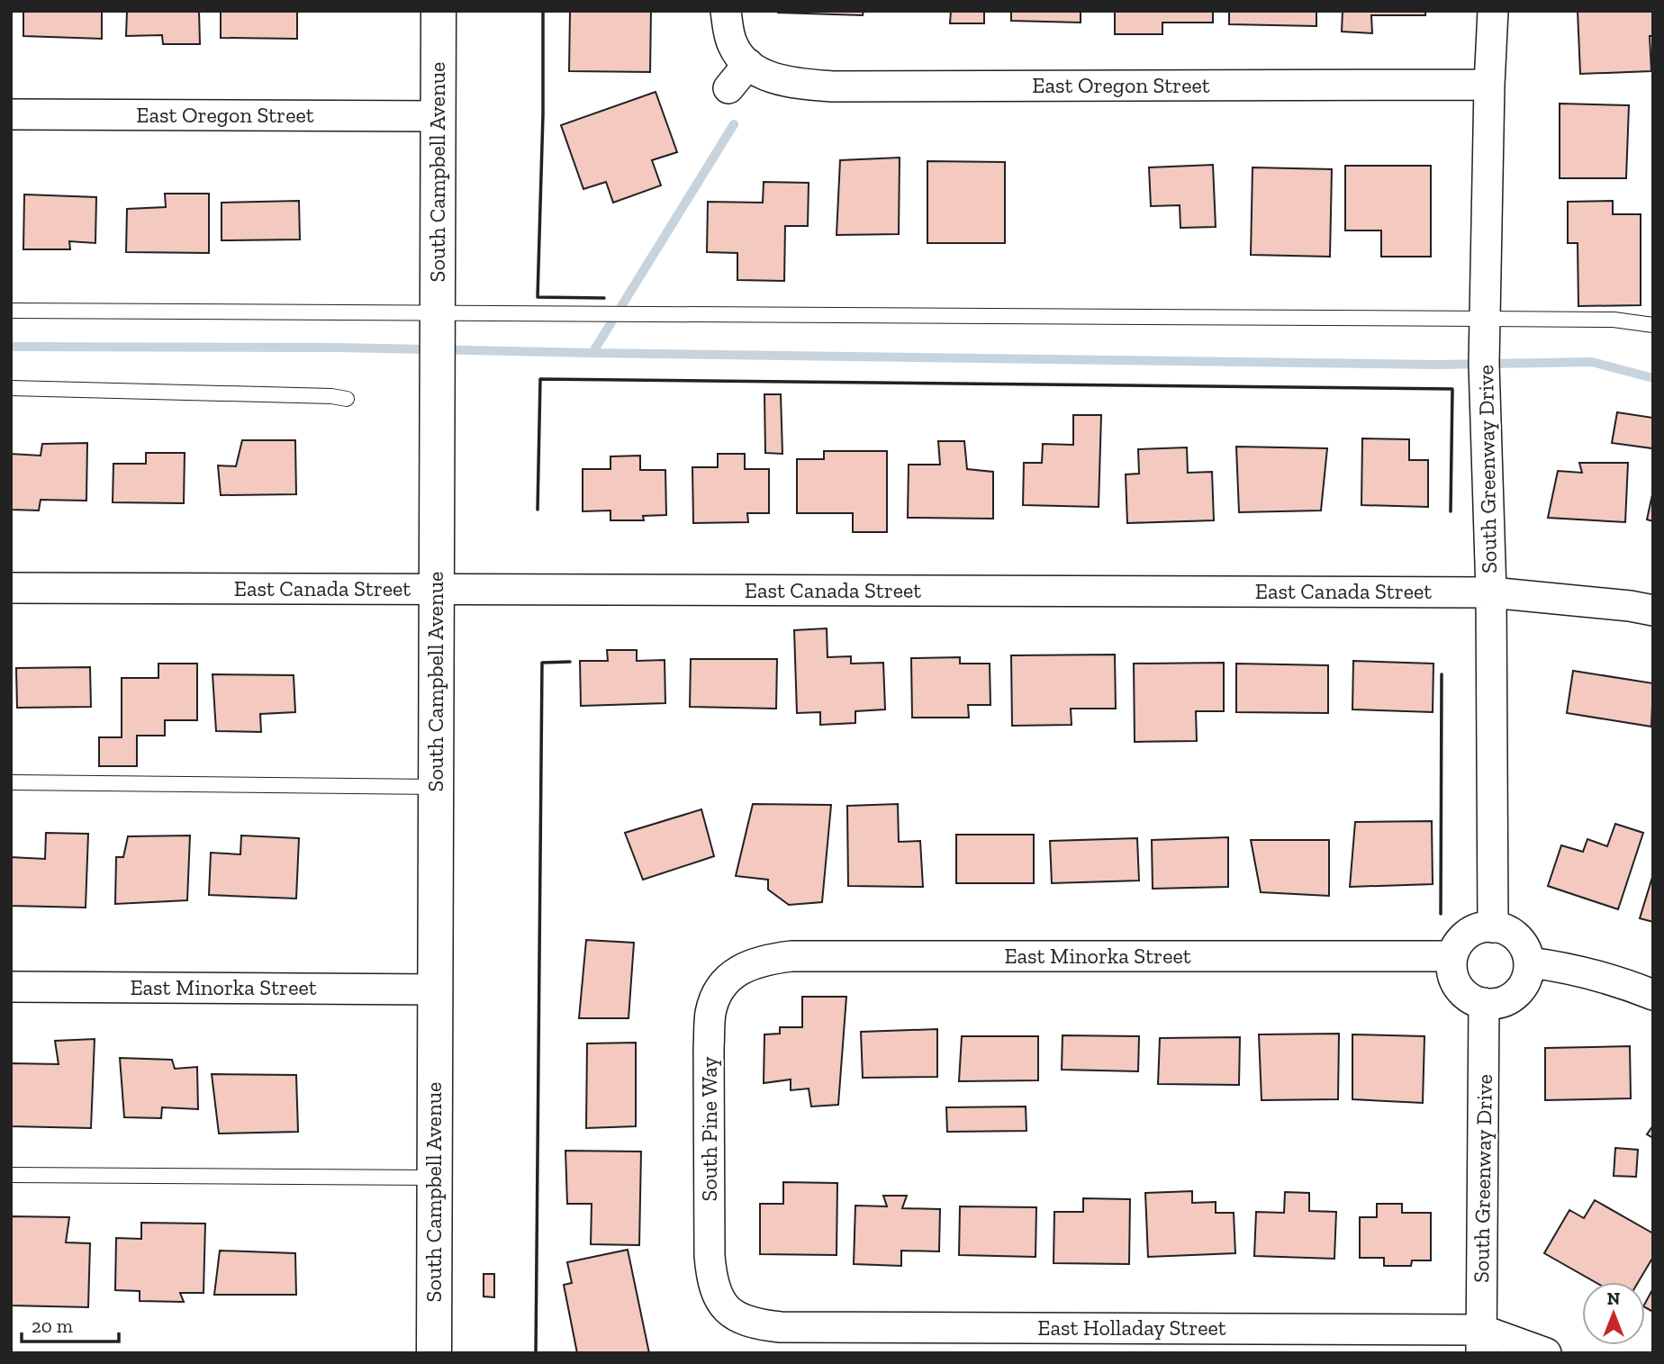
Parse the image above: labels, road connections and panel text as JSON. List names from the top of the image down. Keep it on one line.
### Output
{"streets":{"main road":["South Campbell Avenue"],"street":["East Oregon Street","South Greenway Drive","East Canada Street","East Minorka Street","South Pine Way","East Holladay Street"]},"crossings":[["East Oregon Street","South Campbell Avenue"],["East Oregon Street","South Greenway Drive"],["South Campbell Avenue","East Canada Street"],["South Campbell Avenue","East Minorka Street"],["South Greenway Drive","East Canada Street"],["South Greenway Drive","East Minorka Street"],["South Greenway Drive","East Holladay Street"],["East Minorka Street","South Pine Way"],["South Pine Way","East Holladay Street"]],"scale_bar":"20 m","north":"top"}
